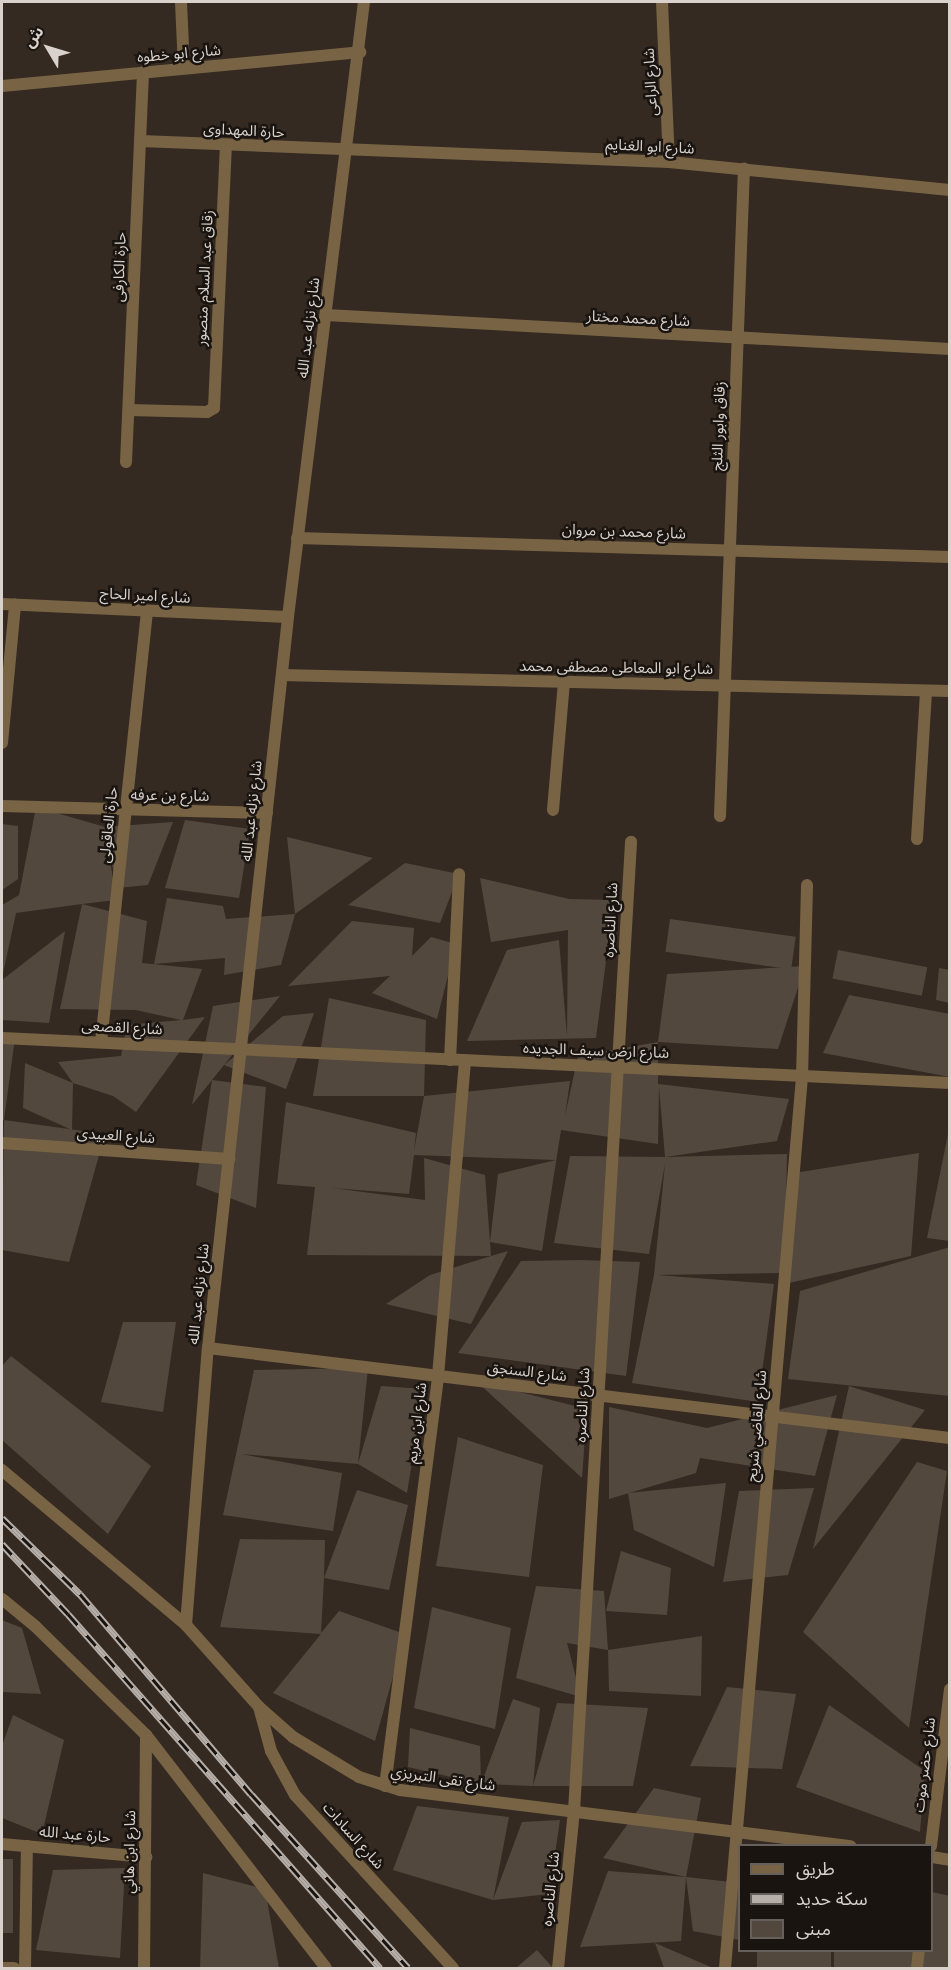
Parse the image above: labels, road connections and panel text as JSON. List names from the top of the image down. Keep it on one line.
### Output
{"streets":{"street":["شارع ابو خطوه","شارع الراعى","حارة المهداوى","شارع ابو الغنايم","حارة الكارفى","زقاق عبد السلام منصور","شارع محمد مختار","شارع نزله عبد الله","زقاق وابور الثلج","شارع محمد بن مروان","شارع امير الحاج","شارع ابو المعاطى مصطفى محمد","شارع بن عرفه","حارة العاقولى","شارع الناصره","شارع القصعى","شارع ارض سيف الجديده","شارع العبيدى","شارع السنجق","شارع ابن مريم","شارع القاضي شريح","شارع حضر موت","شارع تقى التبريزي","حارة عبد الله","شارع السادات","شارع ابن هاني"]},"crossings":[["شارع ابو خطوه","حارة الكارفى"],["شارع ابو خطوه","شارع نزله عبد الله"],["شارع الراعى","شارع ابو الغنايم"],["حارة المهداوى","شارع ابو الغنايم"],["حارة المهداوى","حارة الكارفى"],["حارة المهداوى","زقاق عبد السلام منصور"],["حارة المهداوى","شارع نزله عبد الله"],["شارع ابو الغنايم","شارع نزله عبد الله"],["شارع ابو الغنايم","زقاق وابور الثلج"],["حارة الكارفى","زقاق عبد السلام منصور"],["شارع محمد مختار","شارع نزله عبد الله"],["شارع محمد مختار","زقاق وابور الثلج"],["شارع نزله عبد الله","شارع محمد بن مروان"],["شارع نزله عبد الله","شارع امير الحاج"],["شارع نزله عبد الله","شارع ابو المعاطى مصطفى محمد"],["شارع نزله عبد الله","شارع بن عرفه"],["شارع نزله عبد الله","شارع القصعى"],["شارع نزله عبد الله","شارع ارض سيف الجديده"],["شارع نزله عبد الله","شارع العبيدى"],["شارع نزله عبد الله","شارع السنجق"],["شارع نزله عبد الله","شارع تقى التبريزي"],["زقاق وابور الثلج","شارع محمد بن مروان"],["زقاق وابور الثلج","شارع ابو المعاطى مصطفى محمد"],["شارع امير الحاج","حارة العاقولى"],["شارع بن عرفه","حارة العاقولى"],["حارة العاقولى","شارع القصعى"],["شارع الناصره","شارع ارض سيف الجديده"],["شارع الناصره","شارع السنجق"],["شارع الناصره","شارع تقى التبريزي"],["شارع القصعى","شارع ارض سيف الجديده"],["شارع ارض سيف الجديده","شارع ابن مريم"],["شارع ارض سيف الجديده","شارع القاضي شريح"],["شارع السنجق","شارع ابن مريم"],["شارع السنجق","شارع القاضي شريح"],["شارع ابن مريم","شارع تقى التبريزي"],["شارع القاضي شريح","شارع تقى التبريزي"],["شارع تقى التبريزي","شارع السادات"],["حارة عبد الله","شارع ابن هاني"]],"legend":["طريق","سكة حديد","مبنى"],"north":"top left"}
